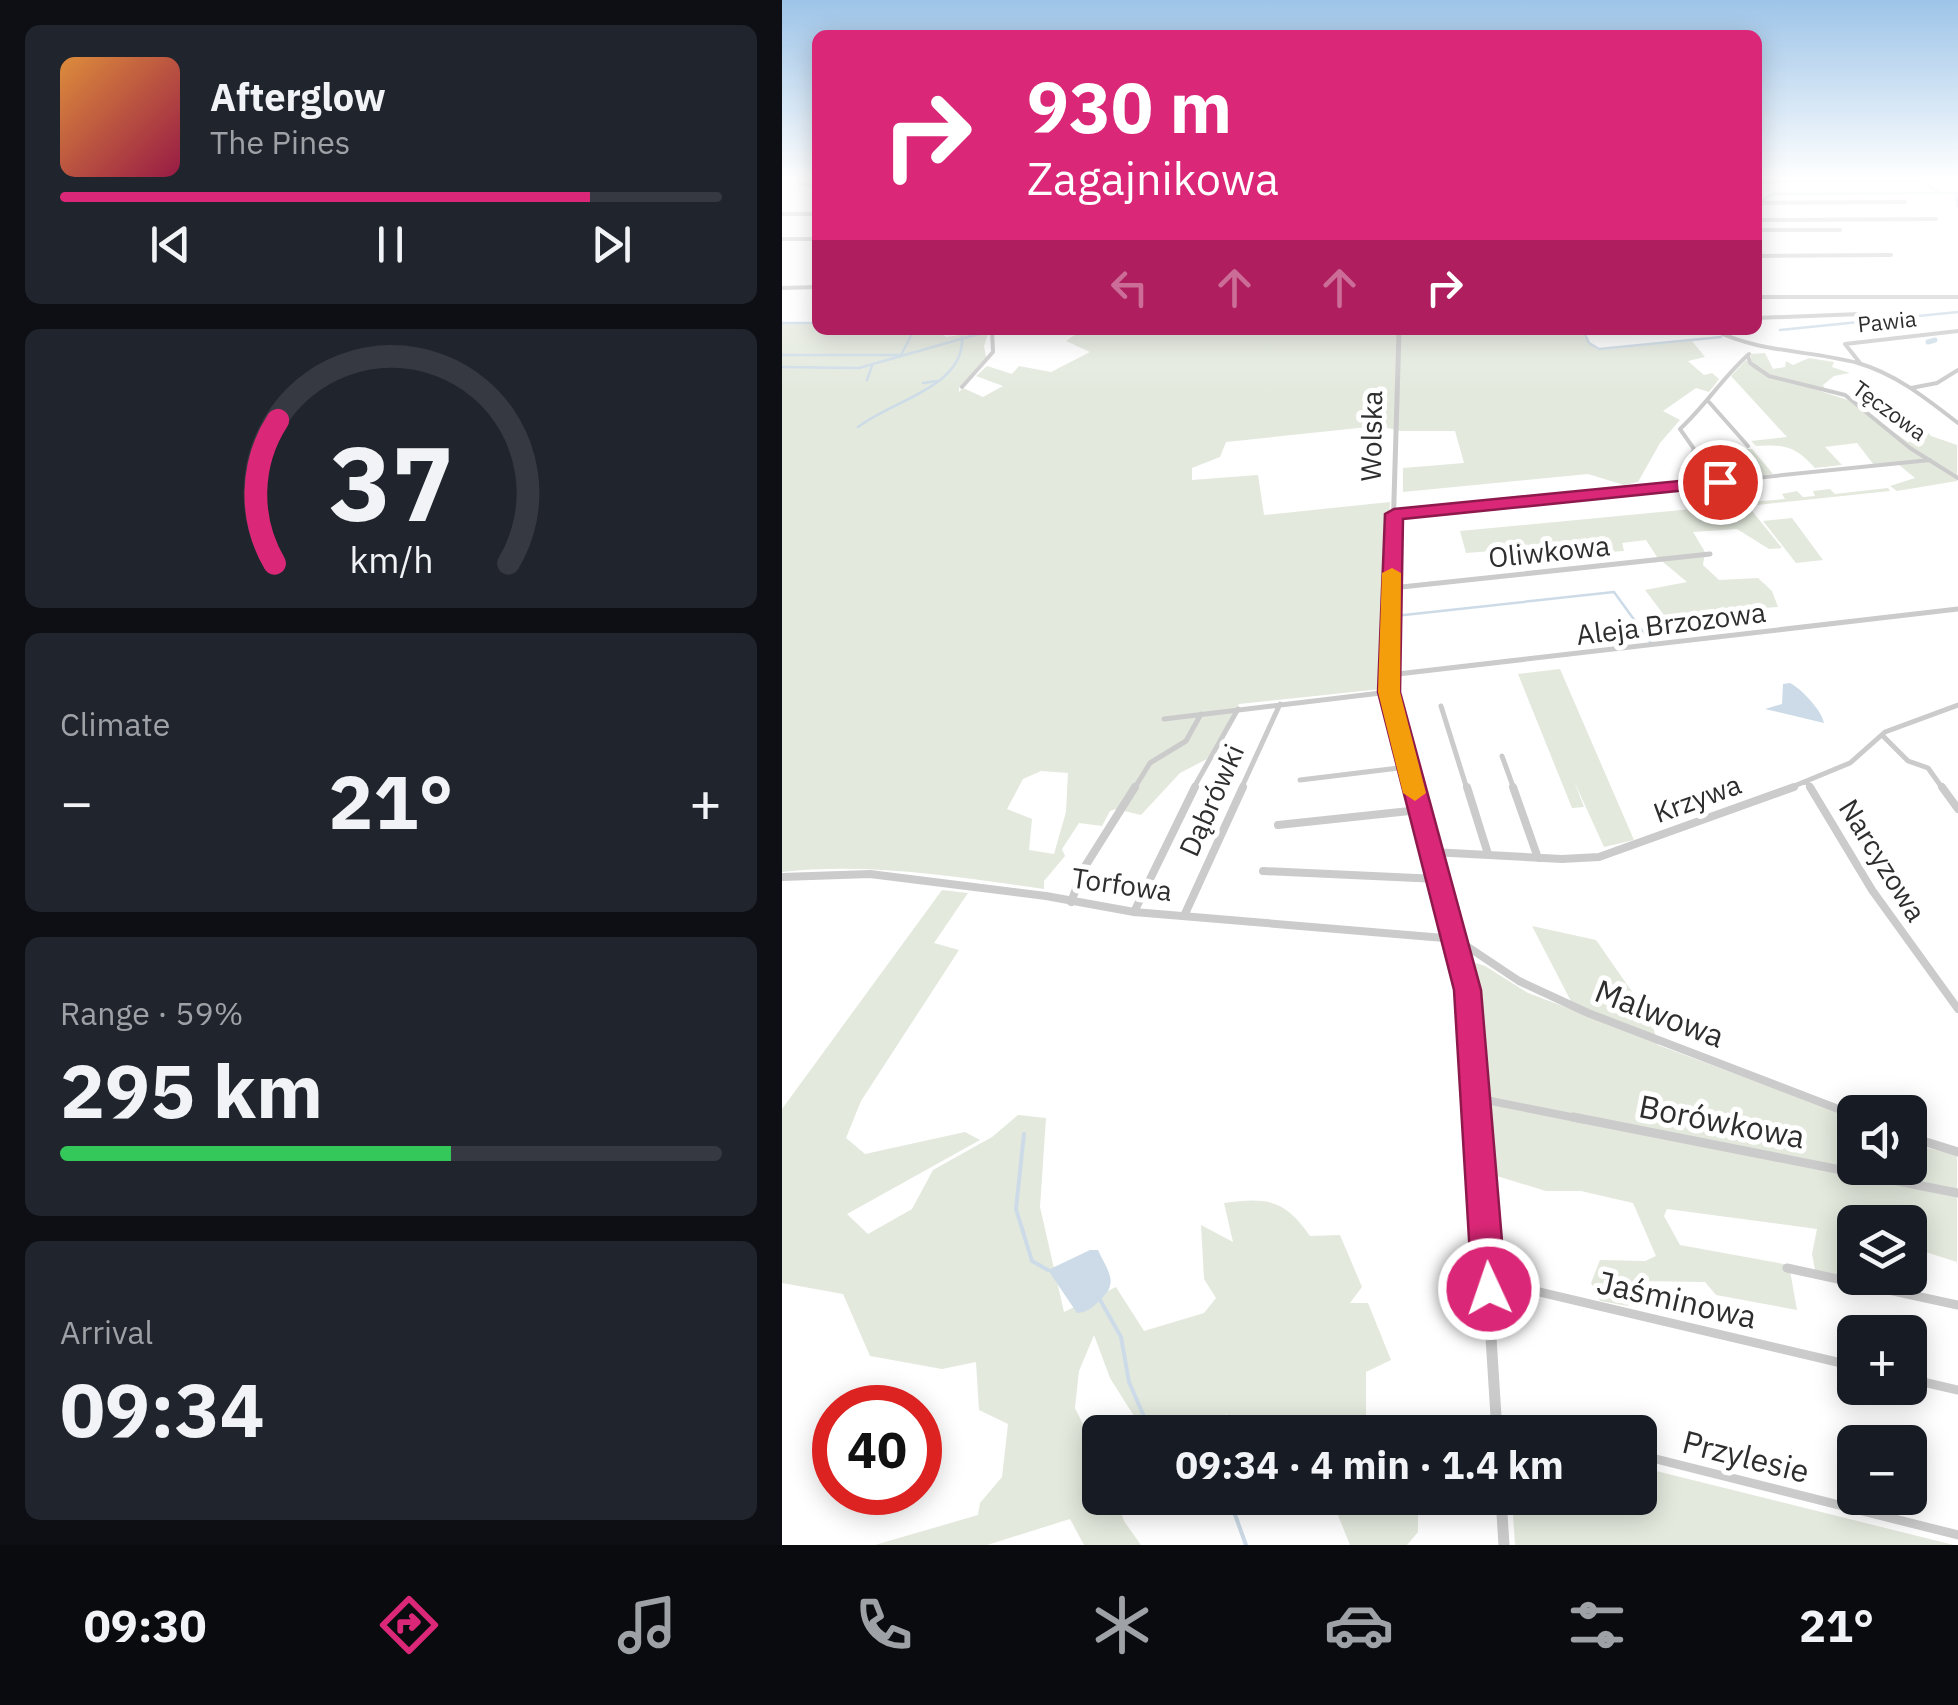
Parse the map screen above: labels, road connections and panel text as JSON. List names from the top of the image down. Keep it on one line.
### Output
{"streets":{"street":["Pawia","Tęczowa","Wolska","Oliwkowa","Aleja Brzozowa","Krzywa","Dąbrówki","Narcyzowa","Torfowa","Malwowa","Borówkowa","Jaśminowa","Przylesie"]},"crossings":[["Wolska","Oliwkowa"],["Wolska","Aleja Brzozowa"],["Wolska","Krzywa"],["Wolska","Torfowa"],["Wolska","Malwowa"],["Wolska","Borówkowa"],["Wolska","Jaśminowa"],["Krzywa","Narcyzowa"],["Dąbrówki","Torfowa"],["Torfowa","Malwowa"]],"page":{"turn":["930 m","Zagajnikowa"],"song":["Afterglow","The Pines"],"tile":["Climate",["Range · 59%","295 km"],["Arrival","09:34"]],"heat":["−","21°","+"],"map_buttons":["+","−"],"limit":"40","trip":"09:34 · 4 min · 1.4 km","tabs":["09:30","21°"],"gauge":["37","km/h"]}}
